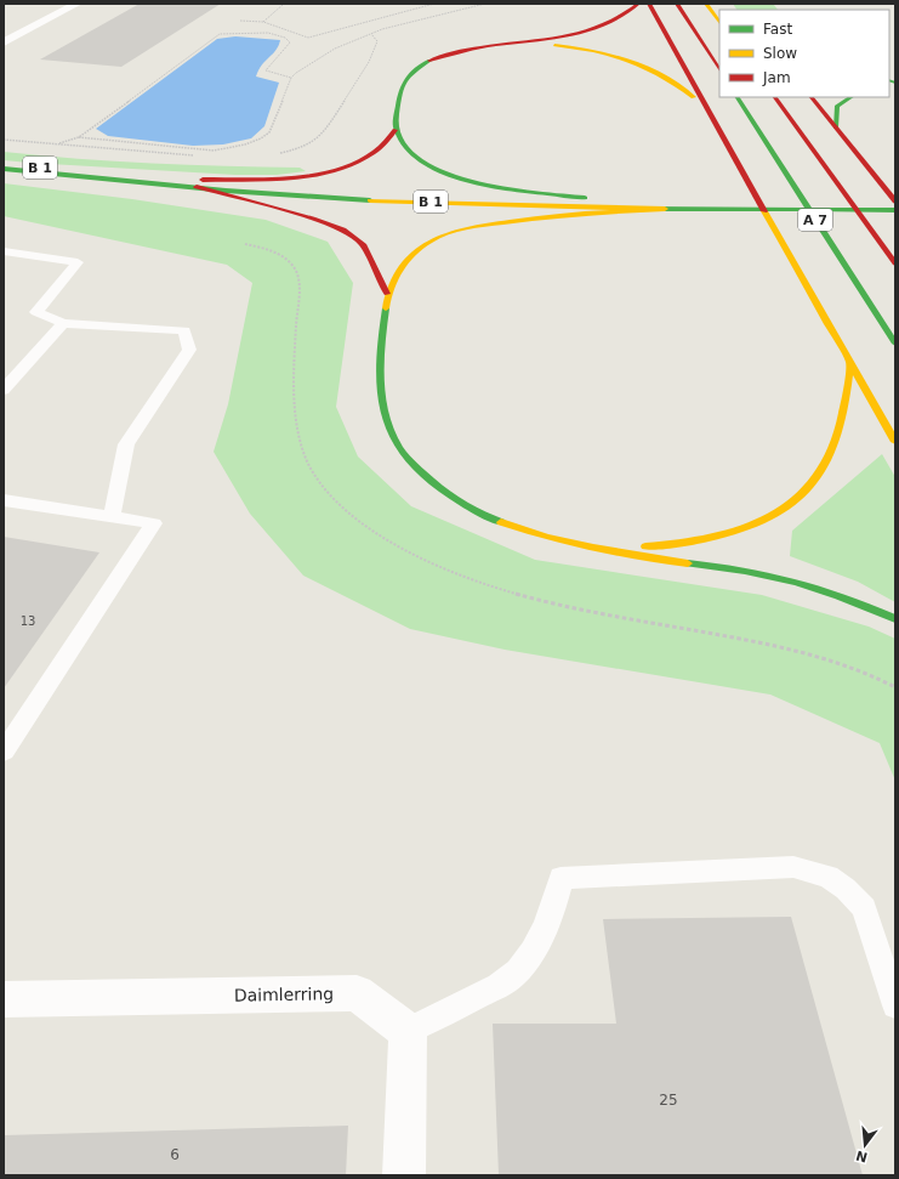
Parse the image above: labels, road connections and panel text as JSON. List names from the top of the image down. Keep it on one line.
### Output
{"streets":{"main road":["B 1","A 7"],"street":["Daimlerring"]},"house_numbers":["13","25","6"],"legend":["Fast","Slow","Jam"],"north":"bottom"}
